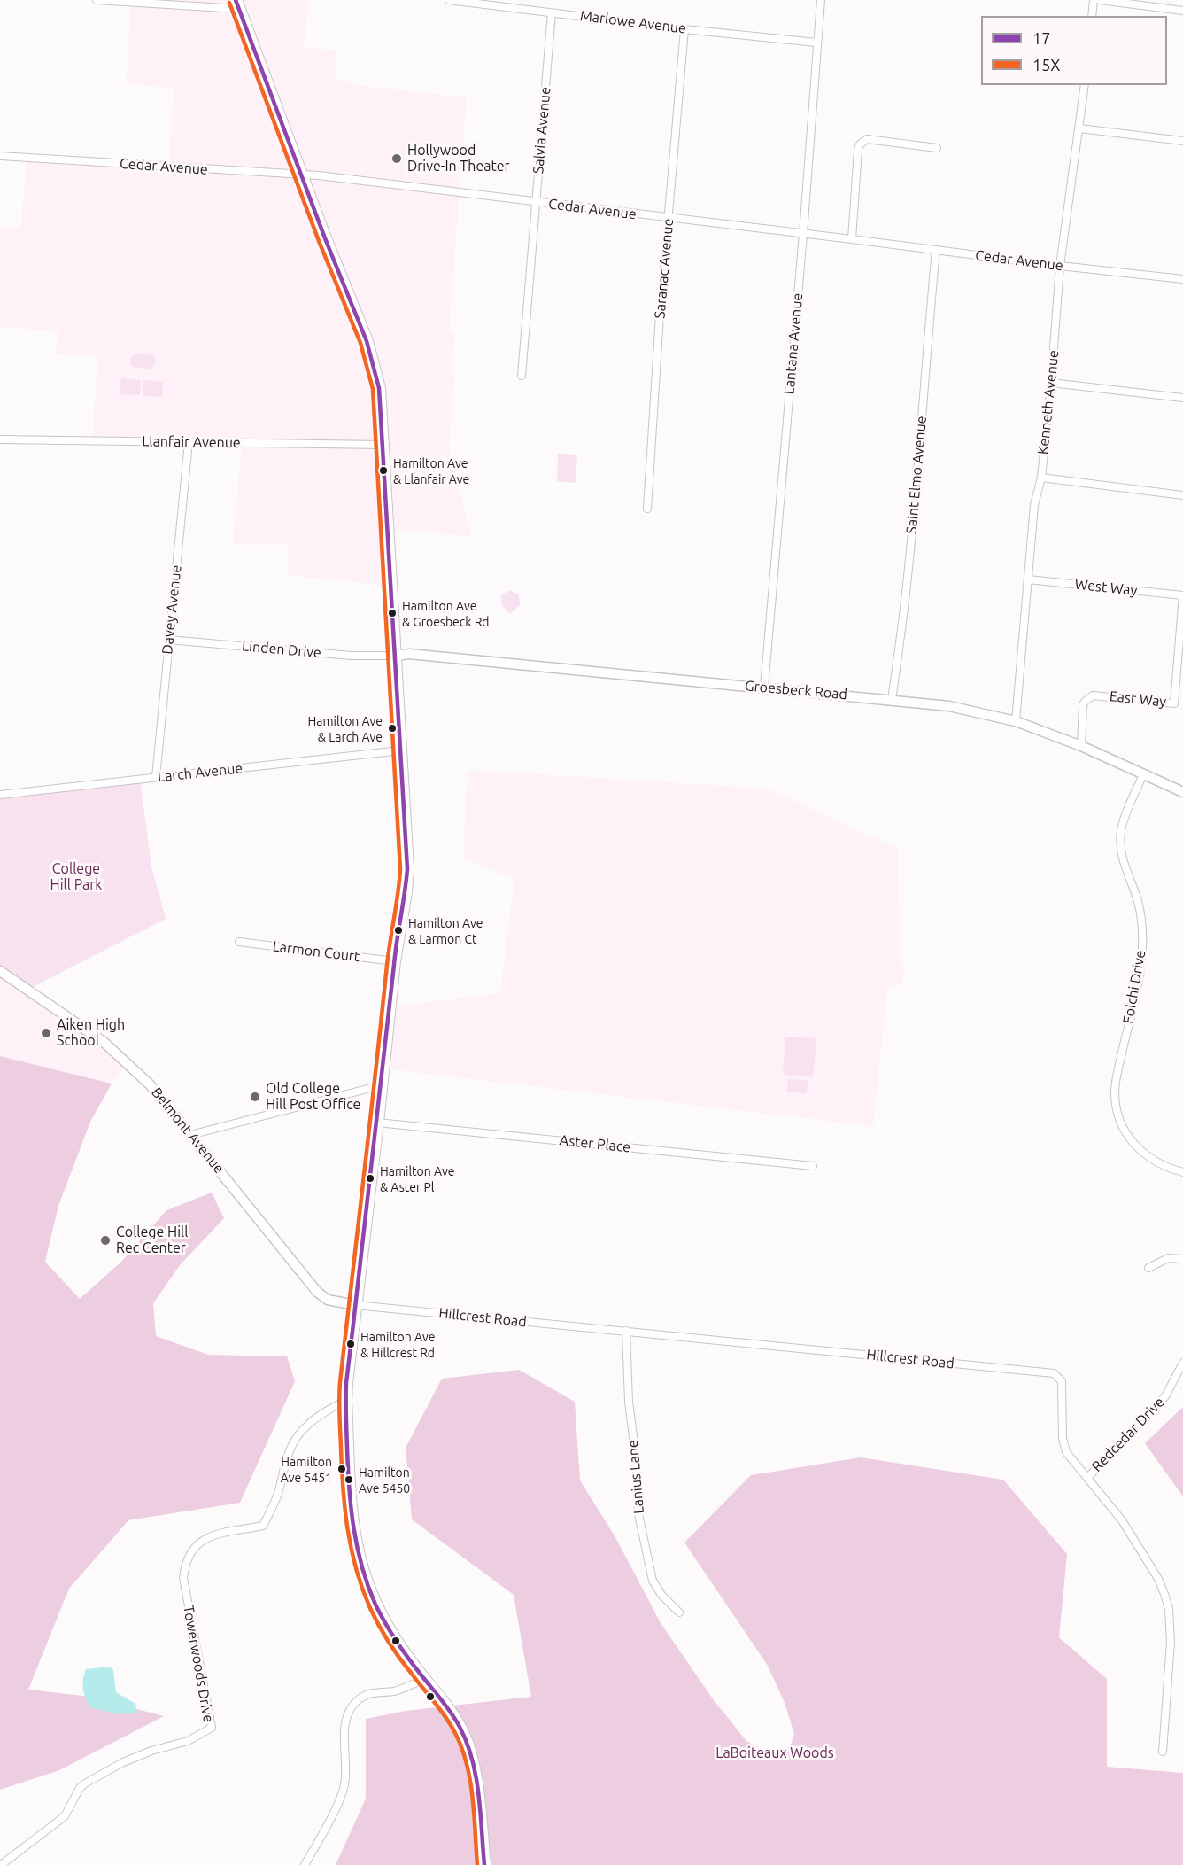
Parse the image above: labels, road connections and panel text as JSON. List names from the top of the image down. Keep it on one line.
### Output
{"streets":{"street":["Marlowe Avenue","Salvia Avenue","Cedar Avenue","Saranac Avenue","Lantana Avenue","Kenneth Avenue","Llanfair Avenue","Saint Elmo Avenue","West Way","Davey Avenue","Linden Drive","Groesbeck Road","East Way","Larch Avenue","Larmon Court","Folchi Drive","Belmont Avenue","Aster Place","Hillcrest Road","Redcedar Drive","Lanius Lane","Towerwoods Drive"]},"crossings":[["Marlowe Avenue","Salvia Avenue"],["Marlowe Avenue","Saranac Avenue"],["Marlowe Avenue","Lantana Avenue"],["Salvia Avenue","Cedar Avenue"],["Cedar Avenue","Saranac Avenue"],["Cedar Avenue","Lantana Avenue"],["Cedar Avenue","Kenneth Avenue"],["Cedar Avenue","Saint Elmo Avenue"],["Lantana Avenue","Groesbeck Road"],["Kenneth Avenue","West Way"],["Kenneth Avenue","Groesbeck Road"],["Llanfair Avenue","Davey Avenue"],["Saint Elmo Avenue","Groesbeck Road"],["West Way","East Way"],["Davey Avenue","Linden Drive"],["Davey Avenue","Larch Avenue"],["Linden Drive","Groesbeck Road"],["Groesbeck Road","East Way"],["Groesbeck Road","Folchi Drive"],["Belmont Avenue","Hillcrest Road"],["Hillcrest Road","Redcedar Drive"],["Hillcrest Road","Lanius Lane"]],"parks":["College Hill Park","LaBoiteaux Woods"],"places":["Hollywood Drive-In Theater","Hamilton Ave & Llanfair Ave","Hamilton Ave & Groesbeck Rd","Hamilton Ave & Larch Ave","Hamilton Ave & Larmon Ct","Aiken High School","Old College Hill Post Office","Hamilton Ave & Aster Pl","College Hill Rec Center","Hamilton Ave & Hillcrest Rd","Hamilton Ave 5451","Hamilton Ave 5450"],"lines":["transit line 17","transit line 15X"],"legend":["17","15X"]}
